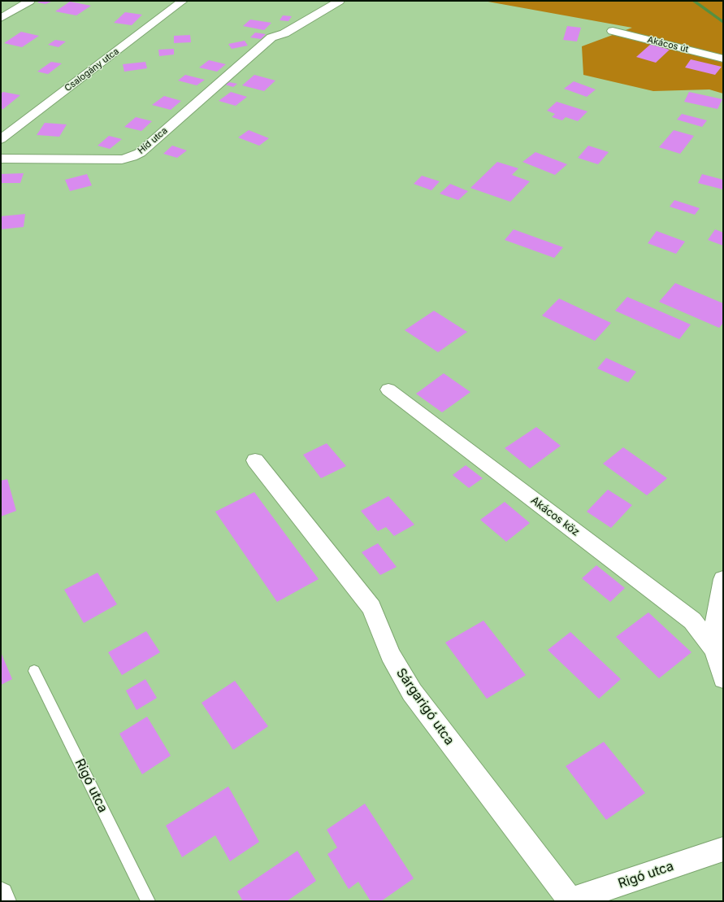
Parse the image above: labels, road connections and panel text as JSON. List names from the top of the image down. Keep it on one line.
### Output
{"streets":{"street":["Akácos út","Csalogány utca","Híd utca","Akácos köz","Sárgarigó utca","Rigó utca"]},"crossings":[["Sárgarigó utca","Rigó utca"]]}
